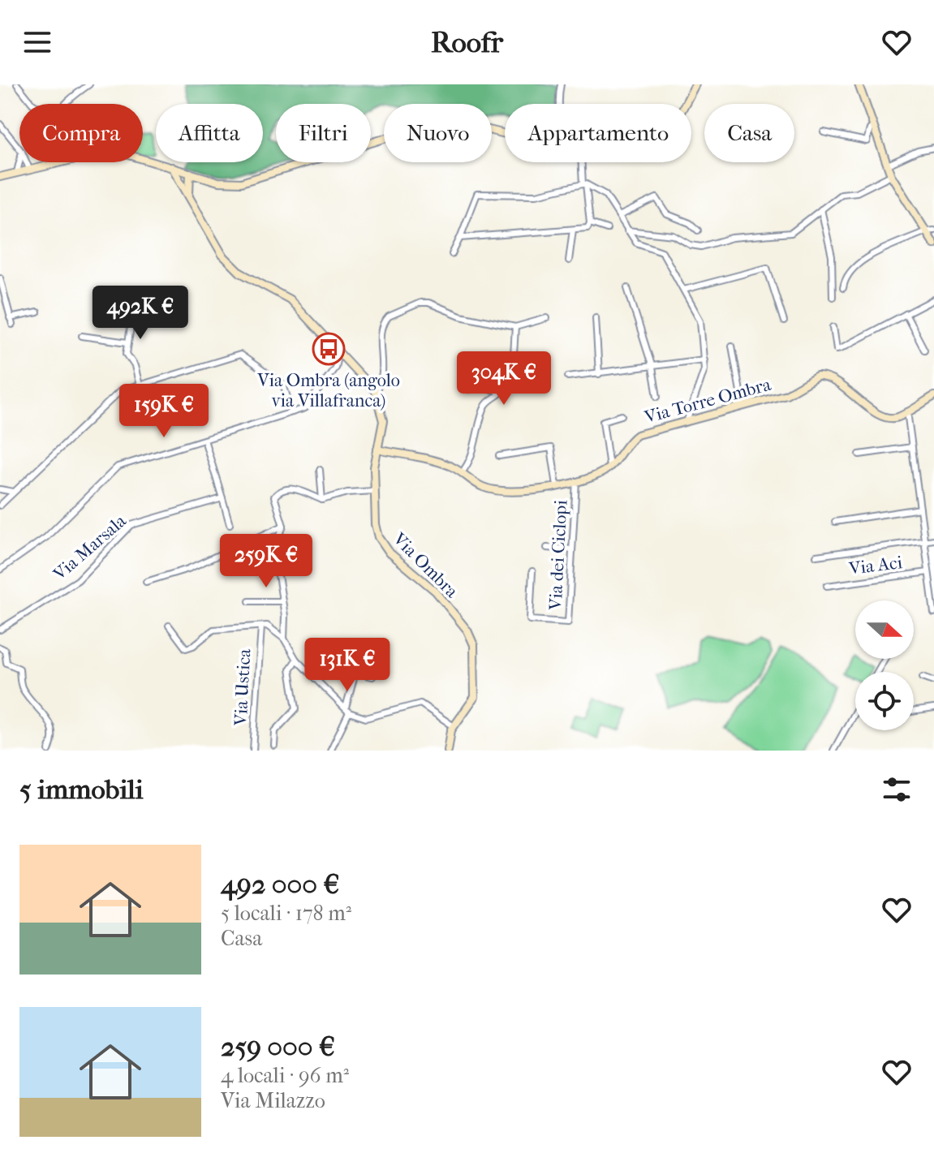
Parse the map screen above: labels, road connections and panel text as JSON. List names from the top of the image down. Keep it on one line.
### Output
{"streets":{"main road":["Via Torre Ombra","Via Ombra"],"street":["Via Marsala","Via dei Ciclopi","Via Aci","Via Ustica"]},"crossings":[["Via Torre Ombra","Via dei Ciclopi"],["Via Torre Ombra","Via Ombra"]],"places":{"bus stop":["Via Ombra (angolo via Villafranca)"]},"north":"right","page":{"header":"Roofr","chip":["Compra","Affitta","Filtri","Nuovo","Appartamento","Casa"],"price":["492K €","304K €","159K €","259K €","131K €"],"heading":"5 immobili","list":[{"name":"492 000 €","note":"5 locali · 178 m² · Casa"},{"name":"259 000 €","note":"4 locali · 96 m² · Via Milazzo"}]}}
